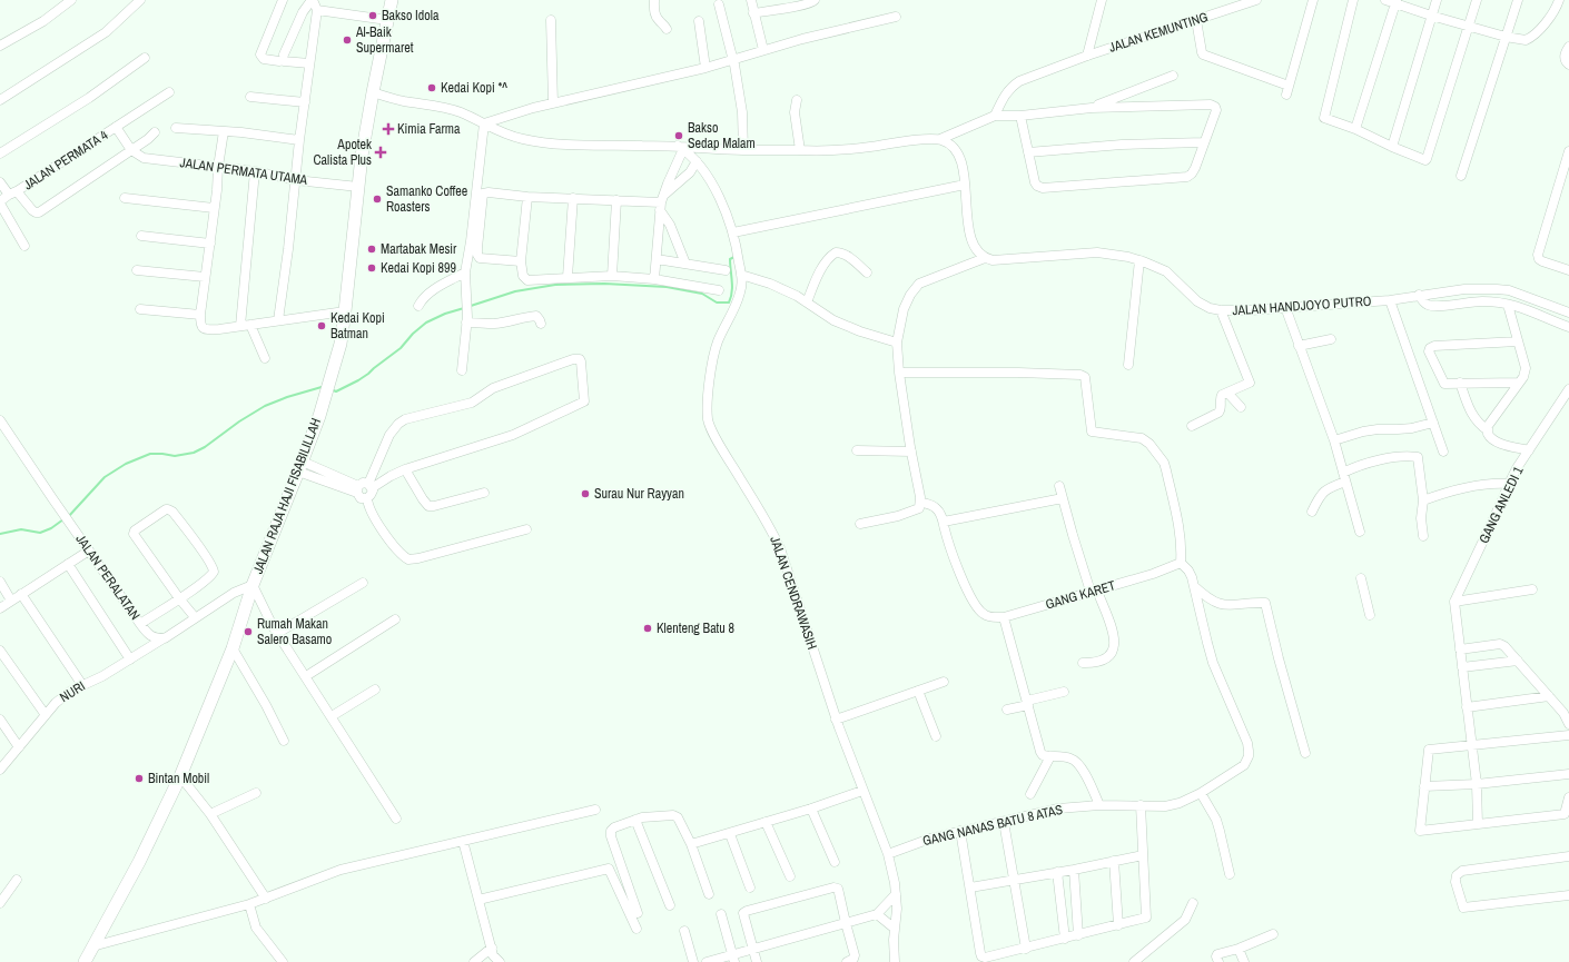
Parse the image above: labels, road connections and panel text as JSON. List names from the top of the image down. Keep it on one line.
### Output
{"streets":{"main road":["JALAN RAJA HAJI FISABILILLAH"],"street":["JALAN KEMUNTING","JALAN PERMATA 4","JALAN PERMATA UTAMA","JALAN HANDJOYO PUTRO","GANG ANLEDI 1","JALAN PERALATAN","JALAN CENDRAWASIH","GANG KARET","NURI","GANG NANAS BATU 8 ATAS"]},"crossings":[["JALAN PERMATA 4","JALAN PERMATA UTAMA"],["JALAN PERMATA UTAMA","JALAN RAJA HAJI FISABILILLAH"],["JALAN PERALATAN","NURI"],["JALAN CENDRAWASIH","GANG NANAS BATU 8 ATAS"],["GANG KARET","GANG NANAS BATU 8 ATAS"]],"places":{"other":["Bakso Idola","Al-Baik Supermaret","Kedai Kopi *^","Bakso Sedap Malam","Samanko Coffee Roasters","Martabak Mesir","Kedai Kopi 899","Kedai Kopi Batman","Surau Nur Rayyan","Klenteng Batu 8","Rumah Makan Salero Basamo","Bintan Mobil"],"health":["Kimia Farma","Apotek Calista Plus"]}}
